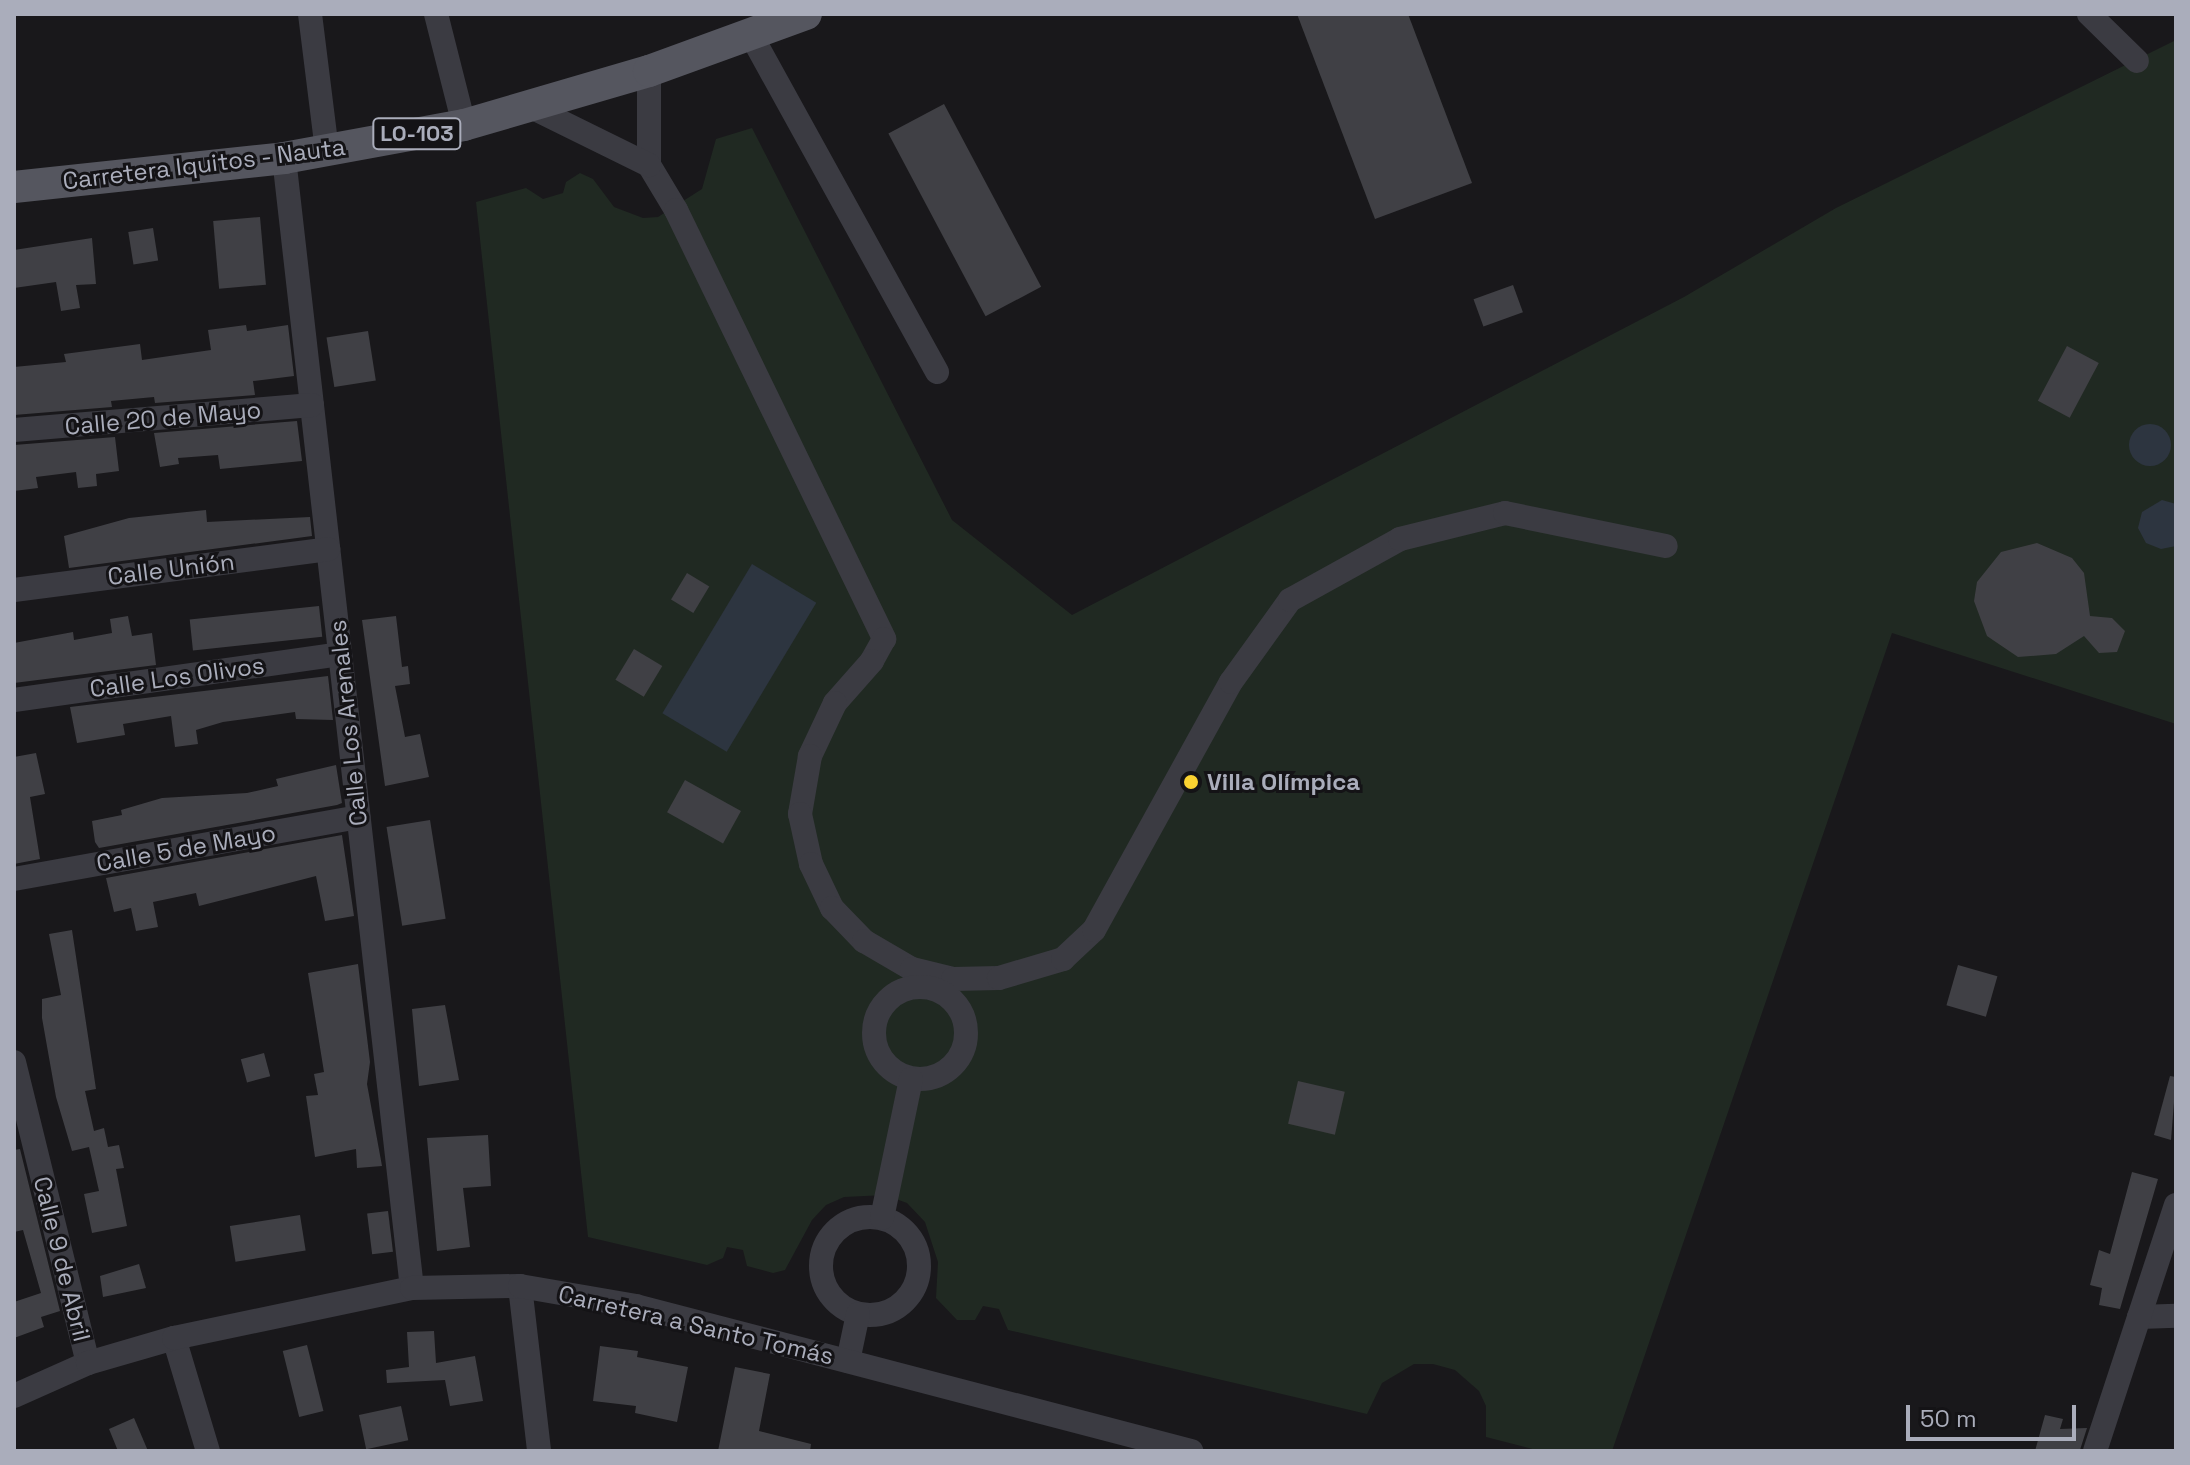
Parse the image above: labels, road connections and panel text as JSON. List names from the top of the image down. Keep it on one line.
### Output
{"streets":{"main road":["LO-103","Carretera Iquitos - Nauta"],"street":["Calle 20 de Mayo","Calle Unión","Calle Los Olivos","Calle Los Arenales","Calle 5 de Mayo","Calle 9 de Abril","Carretera a Santo Tomás"]},"crossings":[["Carretera Iquitos - Nauta","Calle Los Arenales"],["Calle 20 de Mayo","Calle Los Arenales"],["Calle Unión","Calle Los Arenales"],["Calle Los Olivos","Calle Los Arenales"],["Calle Los Arenales","Calle 5 de Mayo"],["Calle Los Arenales","Carretera a Santo Tomás"],["Calle 9 de Abril","Carretera a Santo Tomás"]],"places":["Villa Olímpica"],"scale_bar":"50 m"}
